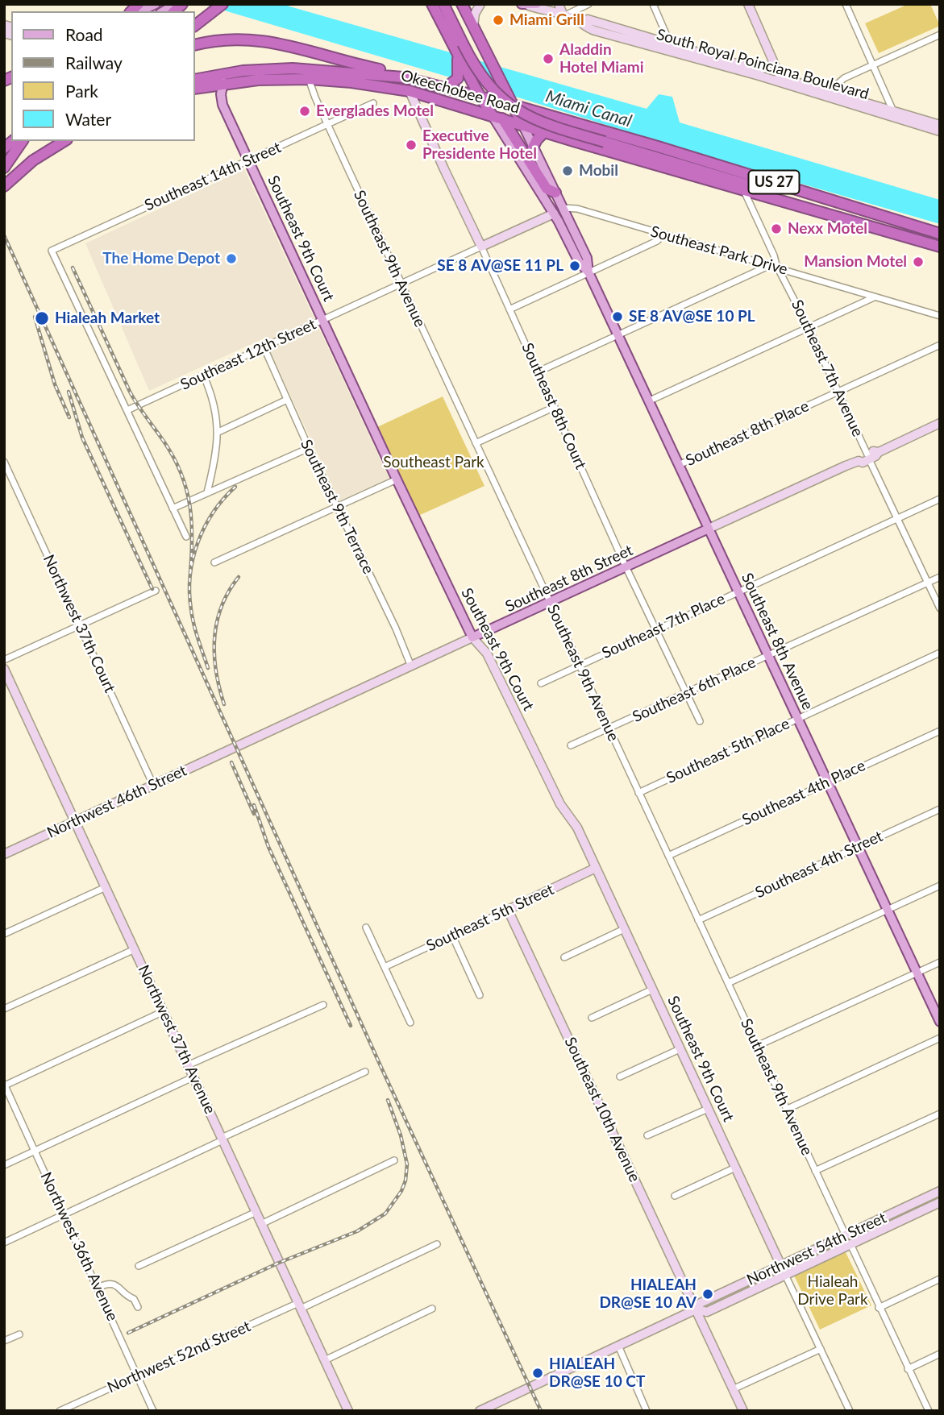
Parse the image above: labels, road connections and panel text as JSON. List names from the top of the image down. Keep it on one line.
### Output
{"streets":{"highway":["Okeechobee Road","US 27"],"main road":["Southeast 9th Court","Southeast 8th Street","Southeast 8th Avenue"],"street":["South Royal Poinciana Boulevard","Southeast 14th Street","Southeast Park Drive","Southeast 9th Avenue","Southeast 12th Street","Southeast 7th Avenue","Southeast 8th Court","Southeast 8th Place","Southeast 9th Terrace","Northwest 37th Court","Southeast 7th Place","Southeast 6th Place","Southeast 5th Place","Southeast 4th Place","Northwest 46th Street","Southeast 4th Street","Southeast 5th Street","Northwest 37th Avenue","Southeast 10th Avenue","Northwest 36th Avenue","Northwest 54th Street","Northwest 52nd Street"]},"crossings":[["Okeechobee Road","Southeast 9th Court"],["Okeechobee Road","Southeast 9th Avenue"],["Okeechobee Road","Southeast 7th Avenue"],["Okeechobee Road","Southeast 8th Court"],["Southeast 14th Street","Southeast 9th Court"],["Southeast 14th Street","Southeast 9th Avenue"],["Southeast 14th Street","Southeast 12th Street"],["Southeast 9th Court","Southeast 12th Street"],["Southeast 9th Court","Southeast 8th Street"],["Southeast 9th Court","Southeast 5th Street"],["Southeast 9th Court","Northwest 54th Street"],["Southeast Park Drive","Southeast 7th Avenue"],["Southeast 9th Avenue","Southeast 12th Street"],["Southeast 9th Avenue","Southeast 8th Street"],["Southeast 9th Avenue","Southeast 7th Place"],["Southeast 9th Avenue","Southeast 6th Place"],["Southeast 9th Avenue","Southeast 5th Place"],["Southeast 9th Avenue","Southeast 4th Place"],["Southeast 9th Avenue","Southeast 4th Street"],["Southeast 9th Avenue","Northwest 54th Street"],["Southeast 12th Street","Southeast 8th Court"],["Southeast 12th Street","Southeast 9th Terrace"],["Southeast 7th Avenue","Southeast 8th Place"],["Southeast 7th Avenue","Southeast 8th Street"],["Southeast 7th Avenue","Southeast 7th Place"],["Southeast 7th Avenue","Southeast 6th Place"],["Southeast 8th Court","Southeast 8th Street"],["Southeast 8th Court","Southeast 7th Place"],["Southeast 8th Court","Southeast 6th Place"],["Southeast 8th Place","Southeast 8th Avenue"],["Southeast 9th Terrace","Southeast 8th Street"],["Southeast 8th Street","Southeast 8th Avenue"],["Southeast 8th Street","Northwest 46th Street"],["Northwest 37th Court","Northwest 46th Street"],["Southeast 7th Place","Southeast 8th Avenue"],["Southeast 8th Avenue","Southeast 6th Place"],["Southeast 8th Avenue","Southeast 5th Place"],["Southeast 8th Avenue","Southeast 4th Place"],["Southeast 8th Avenue","Southeast 4th Street"],["Northwest 46th Street","Northwest 37th Avenue"],["Southeast 5th Street","Southeast 10th Avenue"],["Northwest 37th Avenue","Northwest 52nd Street"],["Southeast 10th Avenue","Northwest 54th Street"],["Northwest 36th Avenue","Northwest 52nd Street"]],"water":["Miami Canal"],"parks":["Southeast Park","Hialeah Drive Park"],"places":["Miami Grill","Aladdin Hotel Miami","Everglades Motel","Executive Presidente Hotel","Mobil","Nexx Motel","The Home Depot","Mansion Motel","SE 8 AV@SE 11 PL","SE 8 AV@SE 10 PL","Hialeah Market","HIALEAH DR@SE 10 AV","HIALEAH DR@SE 10 CT"],"legend":["Road","Railway","Park","Water"]}
